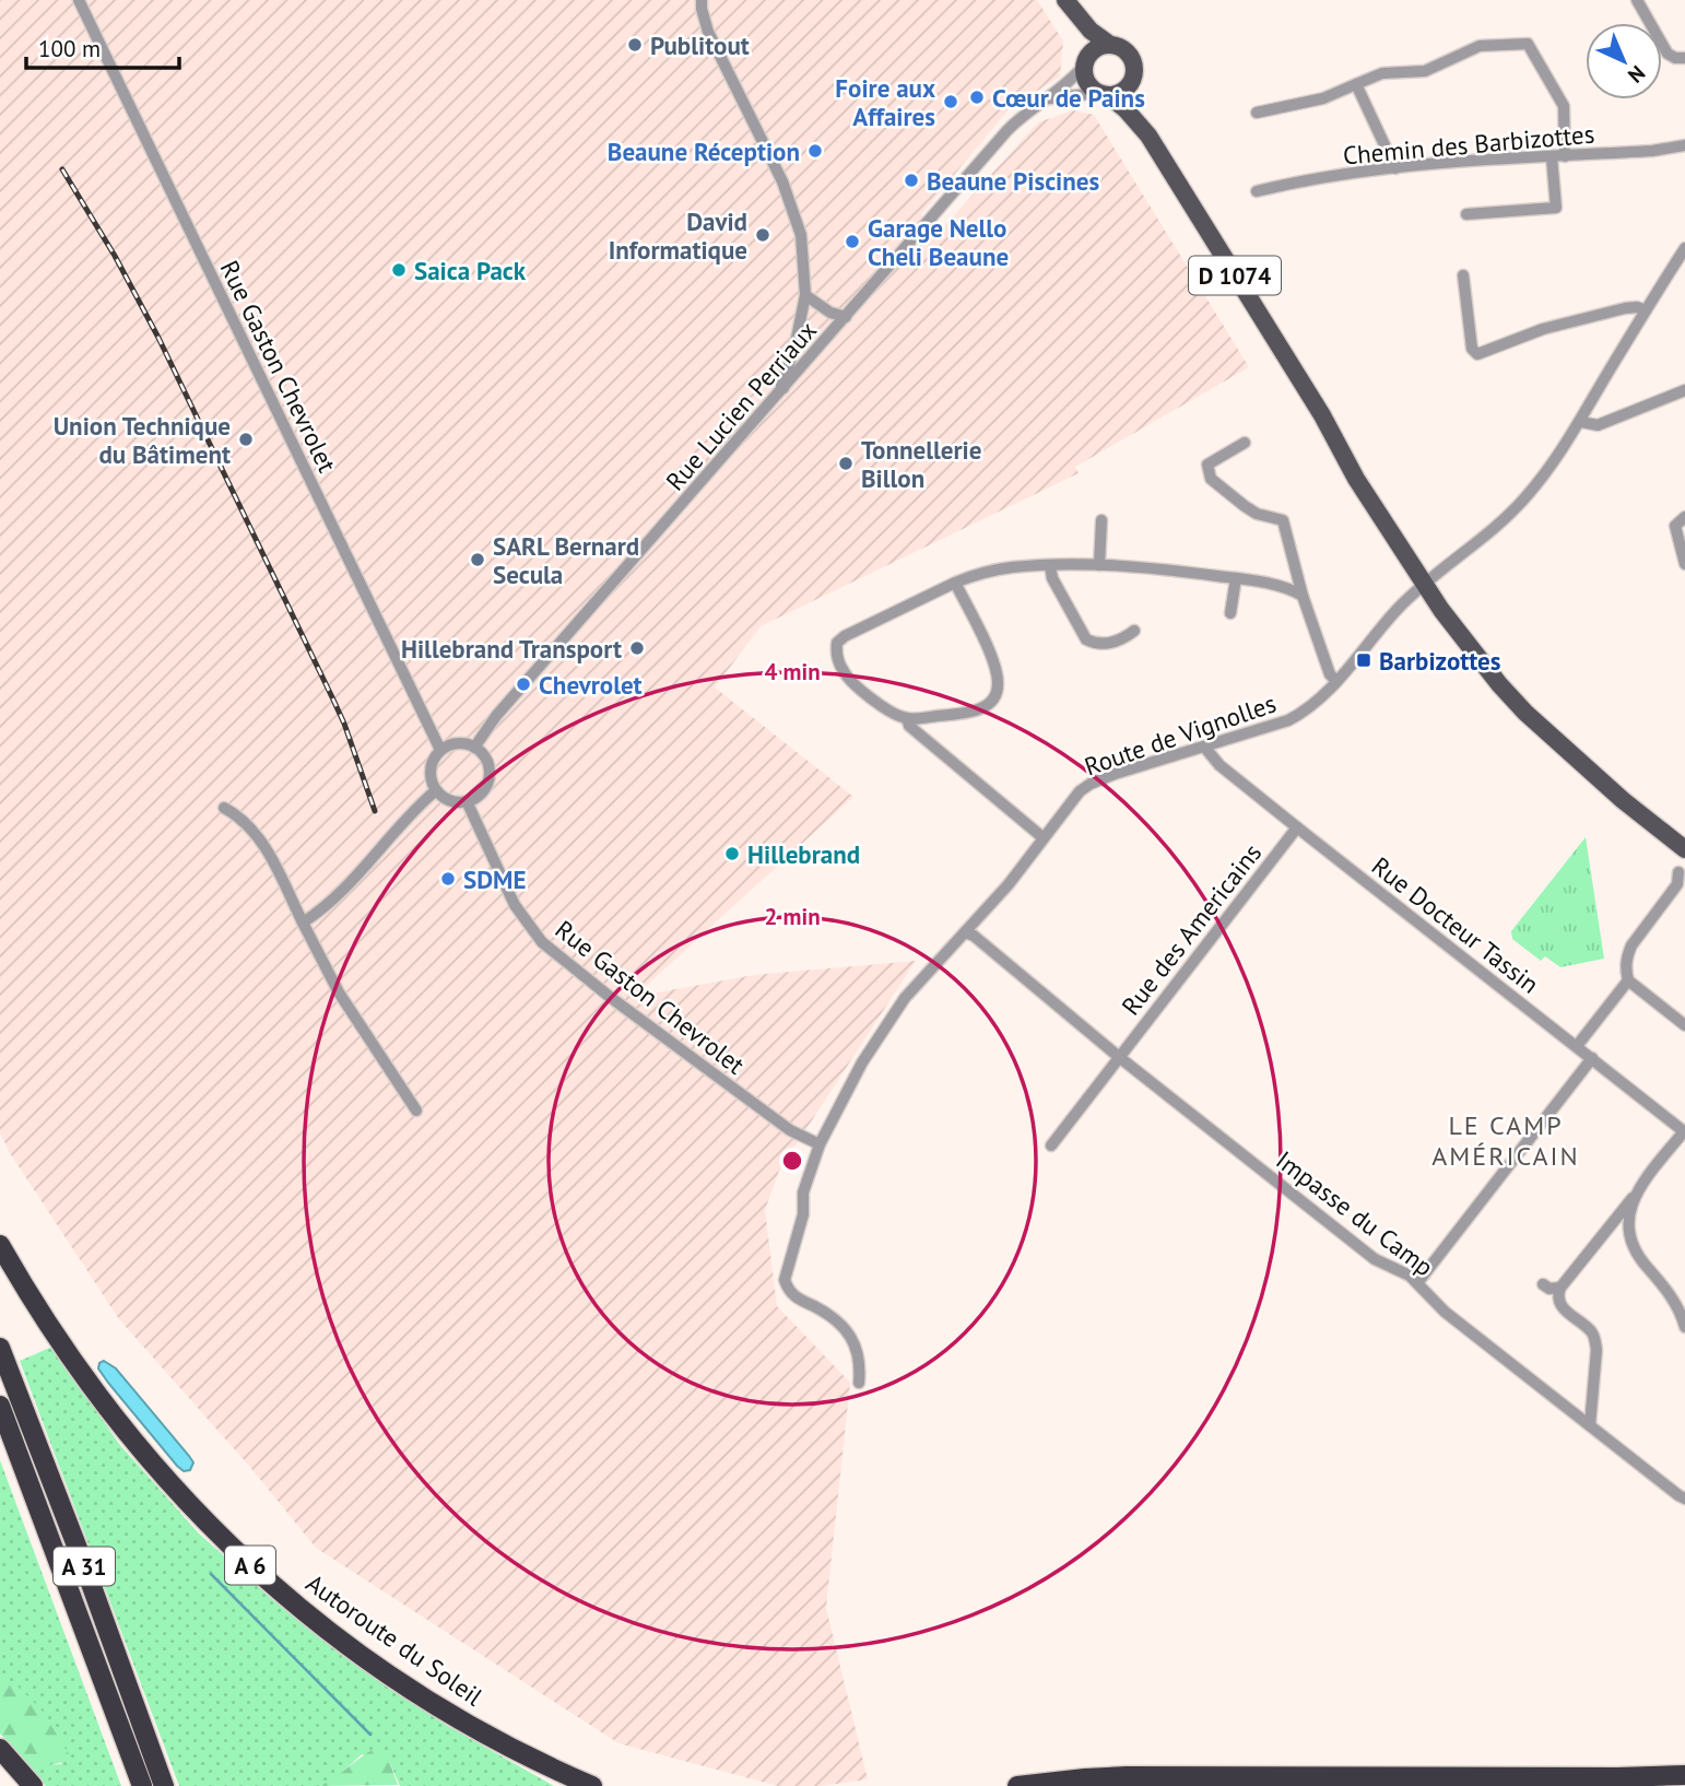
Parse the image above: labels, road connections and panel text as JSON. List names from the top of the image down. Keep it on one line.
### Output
{"streets":{"highway":["A 6","A 31","Autoroute du Soleil"],"main road":["D 1074"],"street":["Chemin des Barbizottes","Rue Gaston Chevrolet","Rue Lucien Perriaux","Route de Vignolles","Rue Docteur Tassin","Rue des Americains","Impasse du Camp"]},"crossings":[["D 1074","Rue Lucien Perriaux"],["D 1074","Route de Vignolles"],["Rue Gaston Chevrolet","Rue Lucien Perriaux"],["Rue Gaston Chevrolet","Route de Vignolles"],["Route de Vignolles","Rue Docteur Tassin"],["Route de Vignolles","Impasse du Camp"],["Rue Docteur Tassin","Rue des Americains"],["Rue des Americains","Impasse du Camp"]],"districts":["LE CAMP AMÉRICAIN"],"places":{"other":["Publitout","Cœur de Pains","Foire aux Affaires","Beaune Réception","Beaune Piscines","David Informatique","Garage Nello Cheli Beaune","Saica Pack","Union Technique du Bâtiment","Tonnellerie Billon","SARL Bernard Secula","Hillebrand Transport","Chevrolet","Hillebrand","SDME"],"transit":["Barbizottes"]},"scale_bar":"100 m","north":"bottom right","rings":["4 min","2 min"]}
